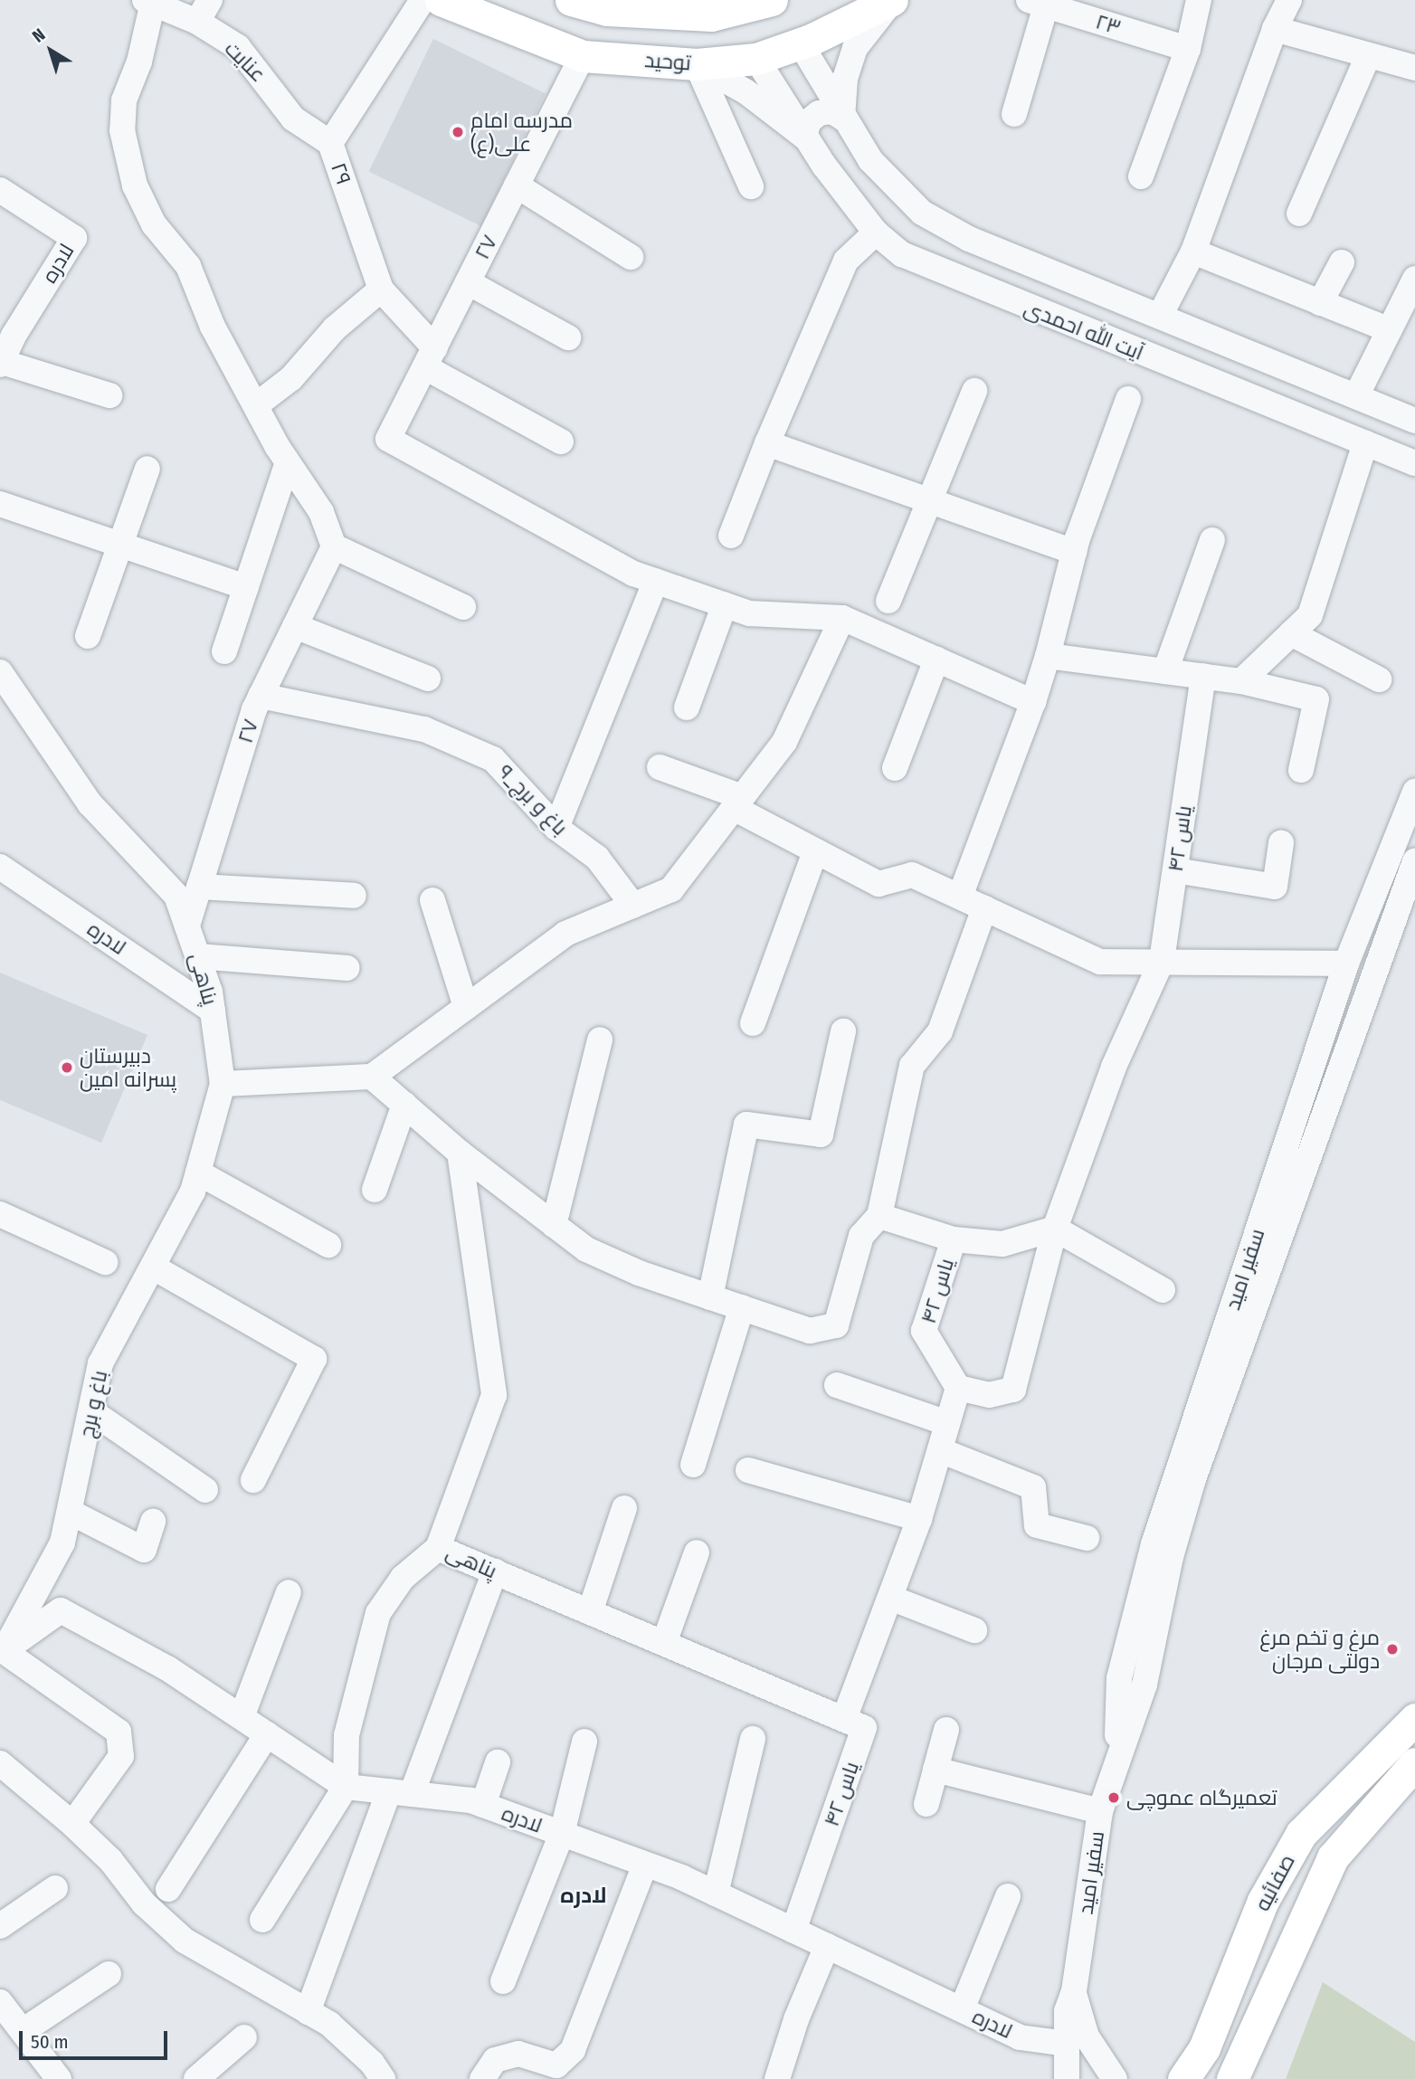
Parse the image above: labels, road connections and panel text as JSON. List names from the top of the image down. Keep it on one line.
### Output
{"streets":{"main road":["توحید","صفائیه"],"street":["۲۳","عنایت","۲۹","۲۷","لادره","آیت الله احمدی","۹_باغ و برج","یاس ۴۲","پناهی","سفیر امید","باغ و برج"]},"crossings":[["عنایت","۲۹"],["توحید","۲۷"],["توحید","آیت الله احمدی"],["۲۹","۲۷"],["۲۷","۹_باغ و برج"],["۲۷","پناهی"],["لادره","یاس ۴۲"],["لادره","پناهی"],["لادره","سفیر امید"],["لادره","باغ و برج"],["یاس ۴۲","پناهی"],["پناهی","باغ و برج"]],"districts":["لادره"],"places":["مدرسه امام علی(ع)","دبیرستان پسرانه امین","مرغ و تخم مرغ دولتی مرجان","تعمیرگاه عموچی"],"scale_bar":"50 m","north":"top left"}
